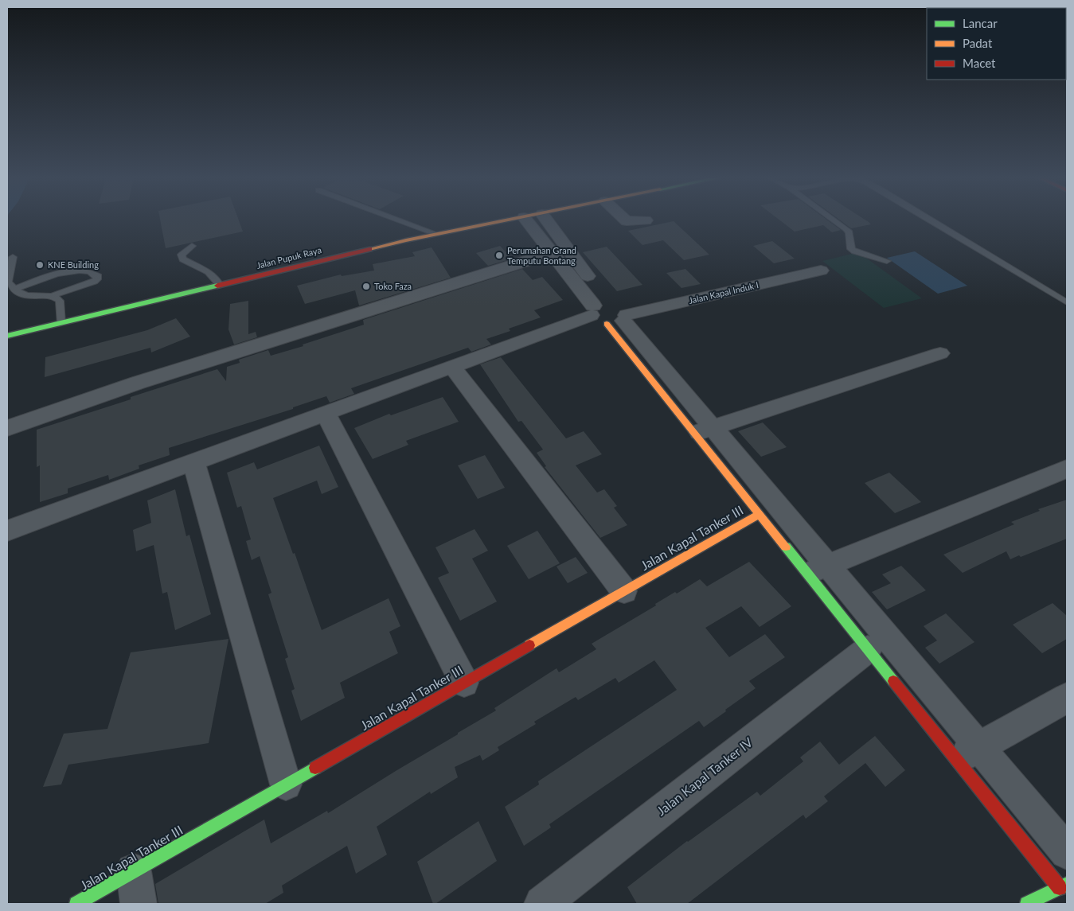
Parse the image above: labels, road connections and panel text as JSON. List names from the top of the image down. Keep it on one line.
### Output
{"streets":{"street":["Jalan Pupuk Raya","Jalan Kapal Induk I","Jalan Kapal Tanker III","Jalan Kapal Tanker IV"]},"places":["Perumahan Grand Temputu Bontang","KNE Building","Toko Faza"],"legend":["Lancar","Padat","Macet"]}
